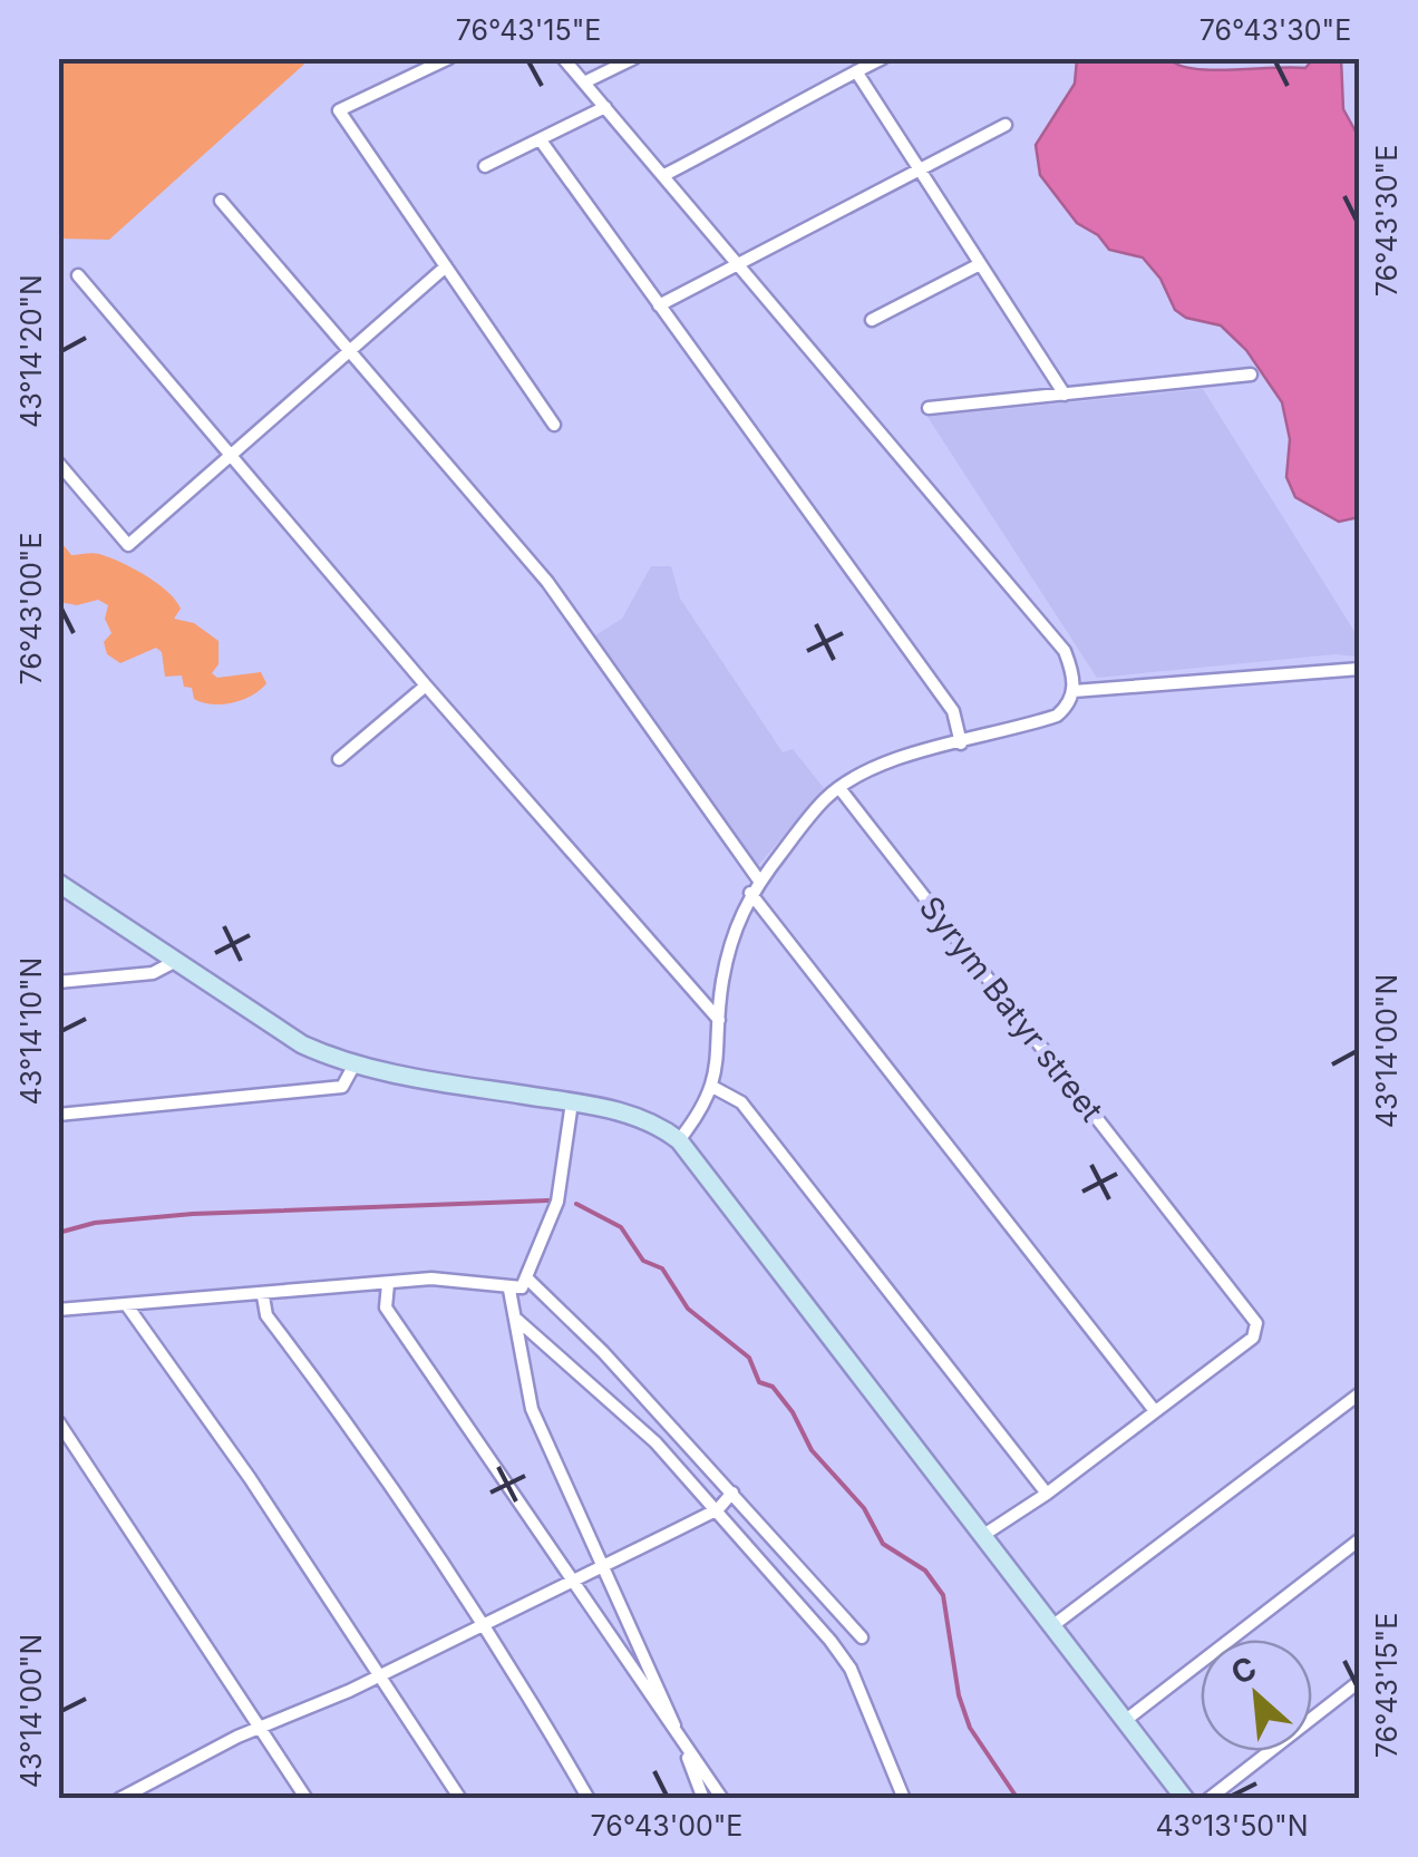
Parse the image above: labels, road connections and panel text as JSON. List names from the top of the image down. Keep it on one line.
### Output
{"streets":{"street":["Syrym Batyr street"]},"north":"top left","coordinates":["76°43'15\"E","76°43'30\"E","43°14'20\"N","76°43'00\"E","43°14'10\"N","43°14'00\"N","43°13'50\"N"]}
